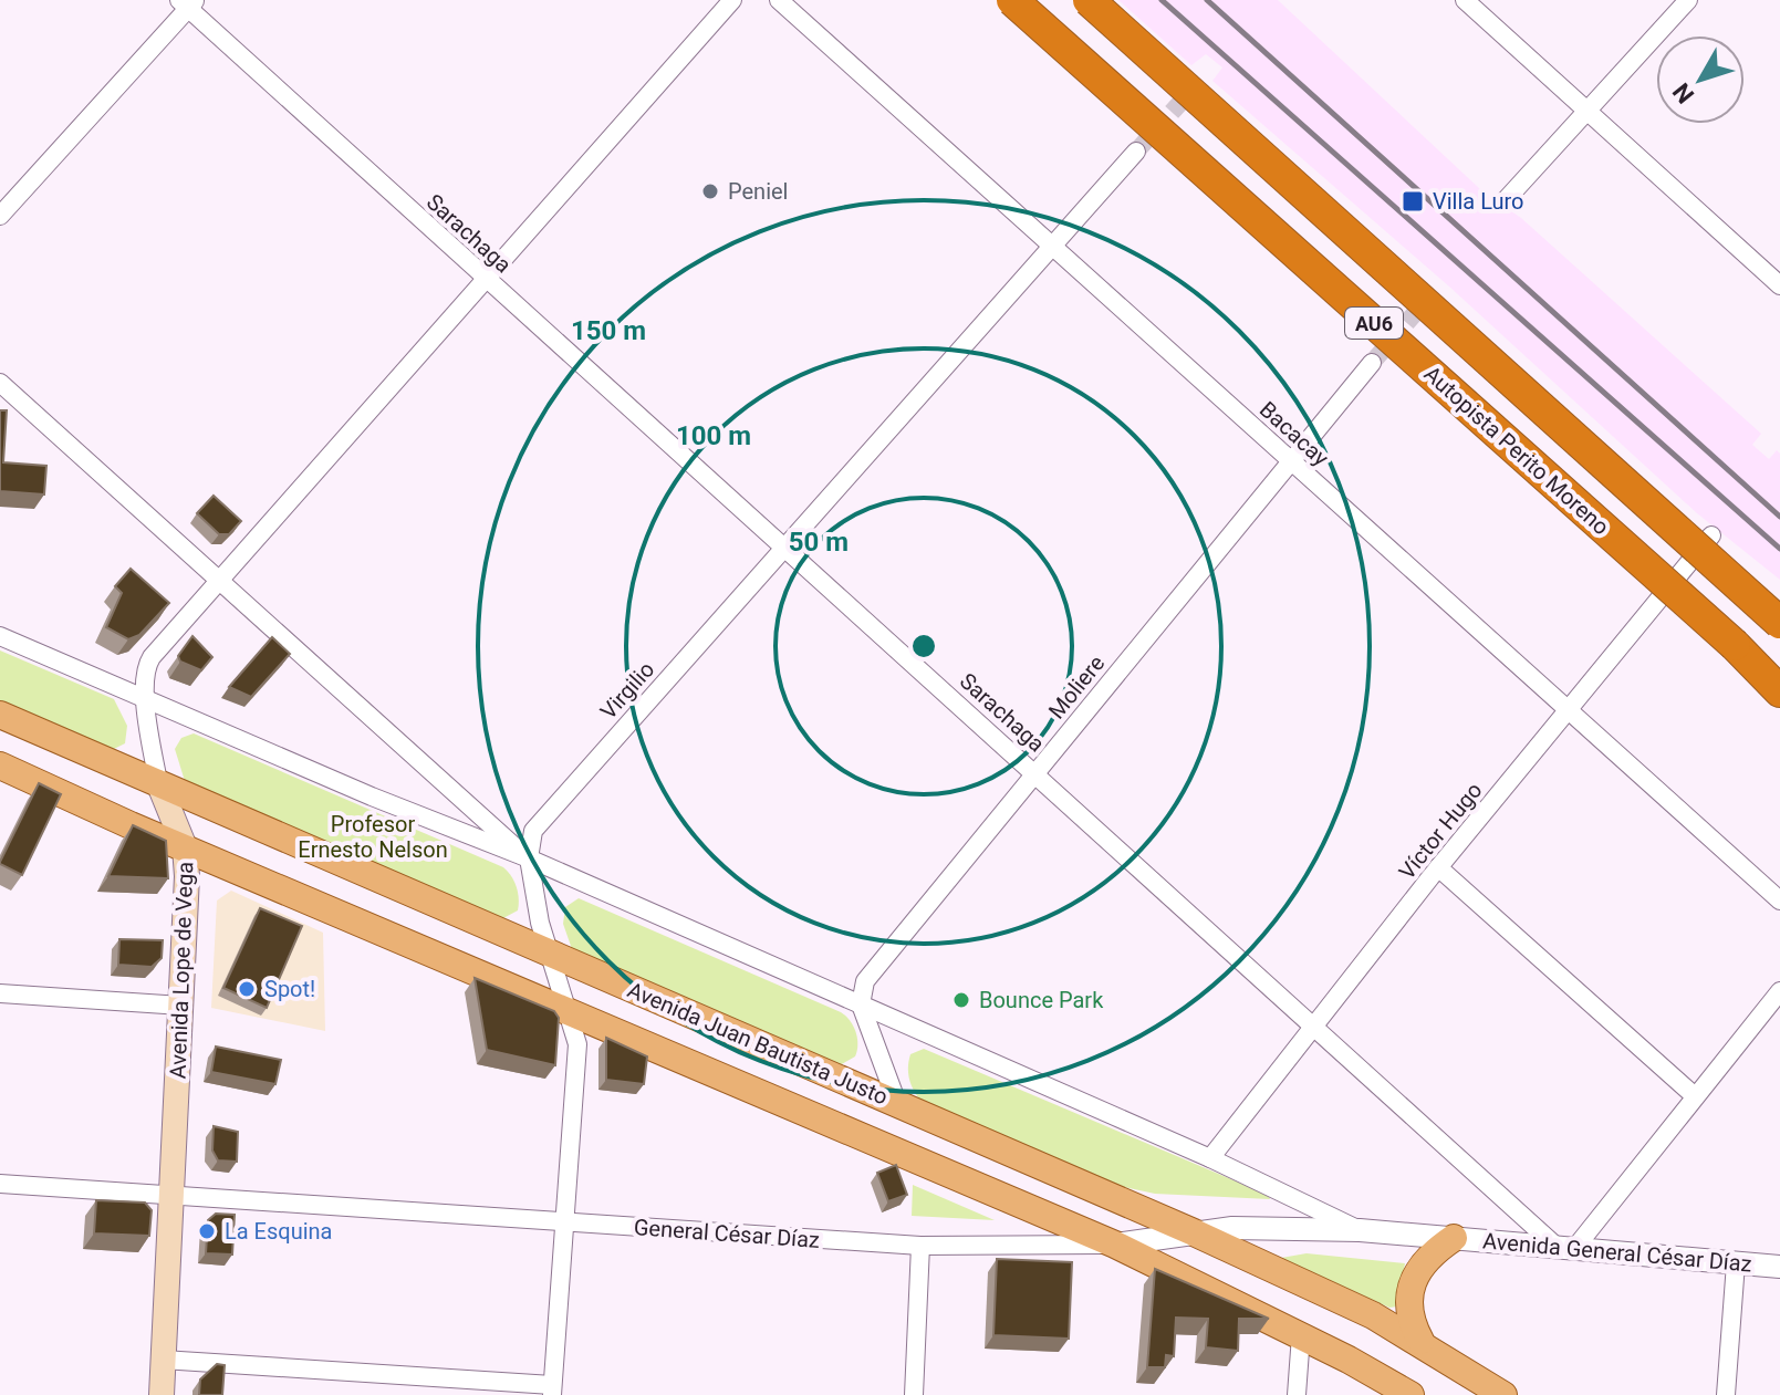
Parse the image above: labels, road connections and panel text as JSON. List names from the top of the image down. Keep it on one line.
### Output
{"streets":{"highway":["AU6","Autopista Perito Moreno"],"main road":["Avenida Lope de Vega","Avenida Juan Bautista Justo"],"street":["Sarachaga","Bacacay","Moliere","Virgilio","Víctor Hugo","General César Díaz","Avenida General César Díaz"]},"crossings":[["Sarachaga","Moliere"],["Sarachaga","Virgilio"],["Sarachaga","Víctor Hugo"],["Sarachaga","Avenida Lope de Vega"],["Sarachaga","Avenida General César Díaz"],["Bacacay","Moliere"],["Bacacay","Virgilio"],["Bacacay","Víctor Hugo"],["Avenida Lope de Vega","Avenida Juan Bautista Justo"],["Avenida Lope de Vega","General César Díaz"],["Avenida Juan Bautista Justo","General César Díaz"],["General César Díaz","Avenida General César Díaz"]],"parks":["Profesor Ernesto Nelson"],"places":{"other":["Peniel","Spot!","Bounce Park","La Esquina"],"transit":["Villa Luro"]},"north":"bottom left","rings":["150 m","100 m","50 m"]}
